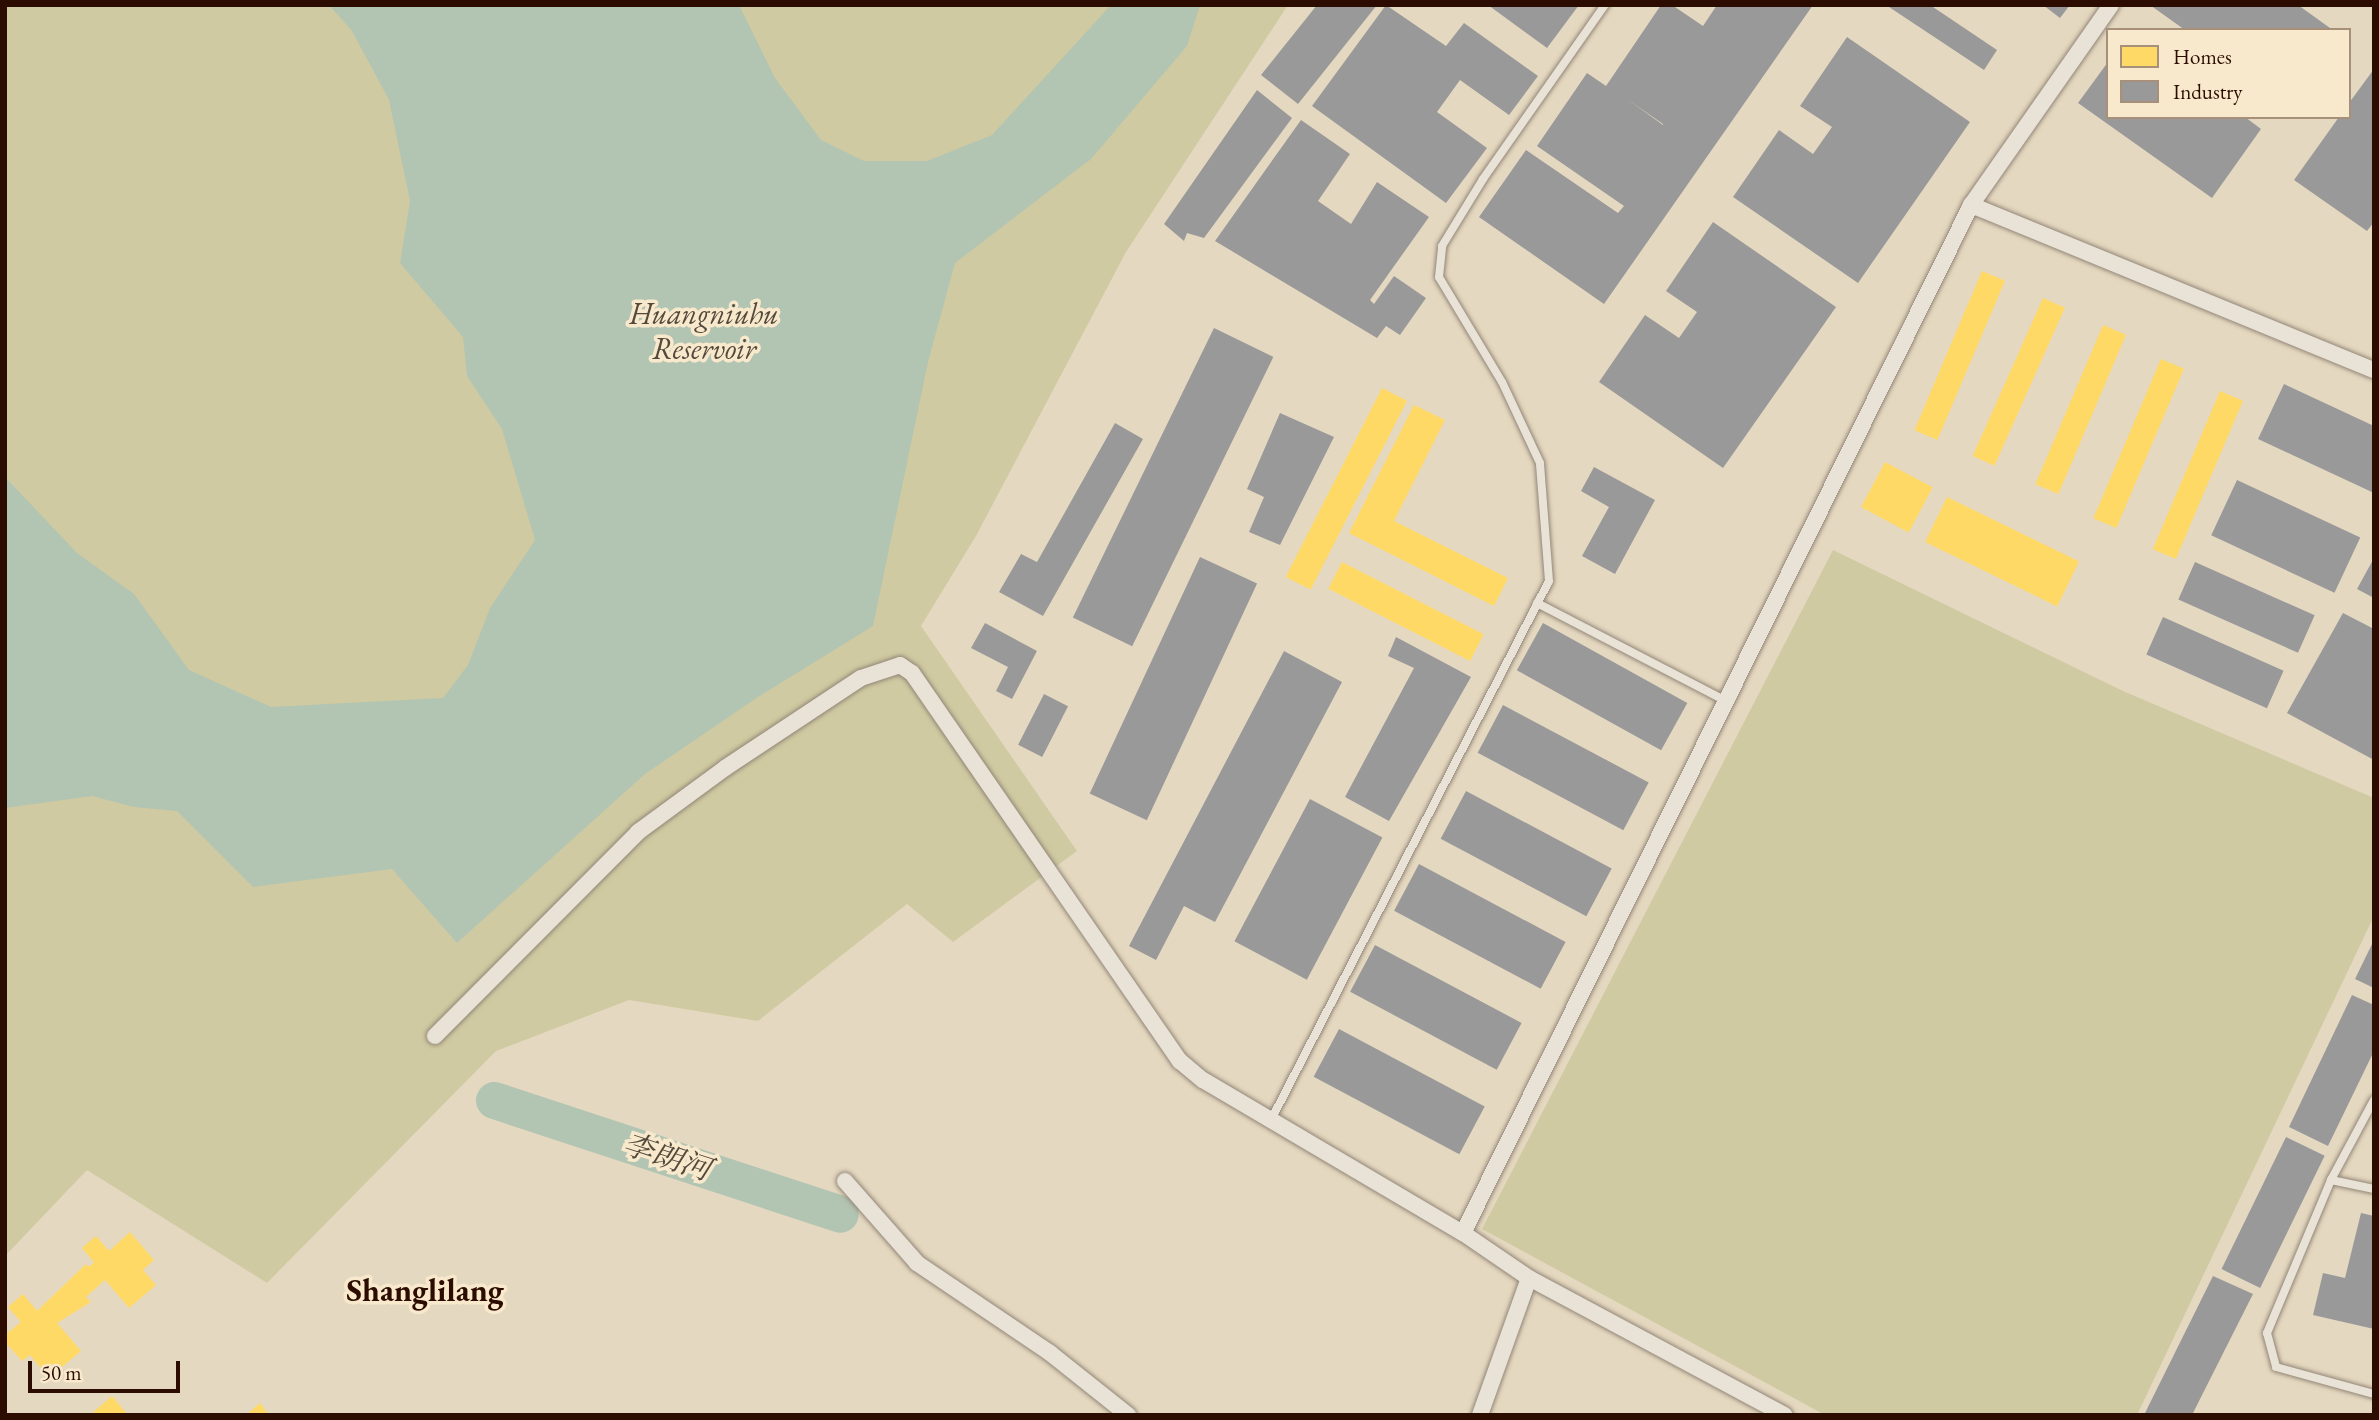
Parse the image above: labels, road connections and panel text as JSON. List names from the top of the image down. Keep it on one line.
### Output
{"districts":["Shanglilang"],"water":["Huangniuhu Reservoir","李朗河"],"legend":["Homes","Industry"],"scale_bar":"50 m"}
